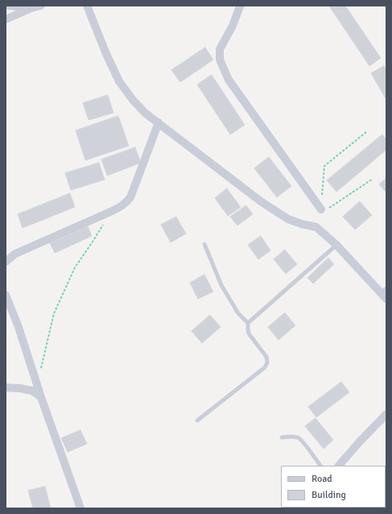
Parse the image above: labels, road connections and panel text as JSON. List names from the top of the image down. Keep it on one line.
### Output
{"legend":["Road","Building"]}
